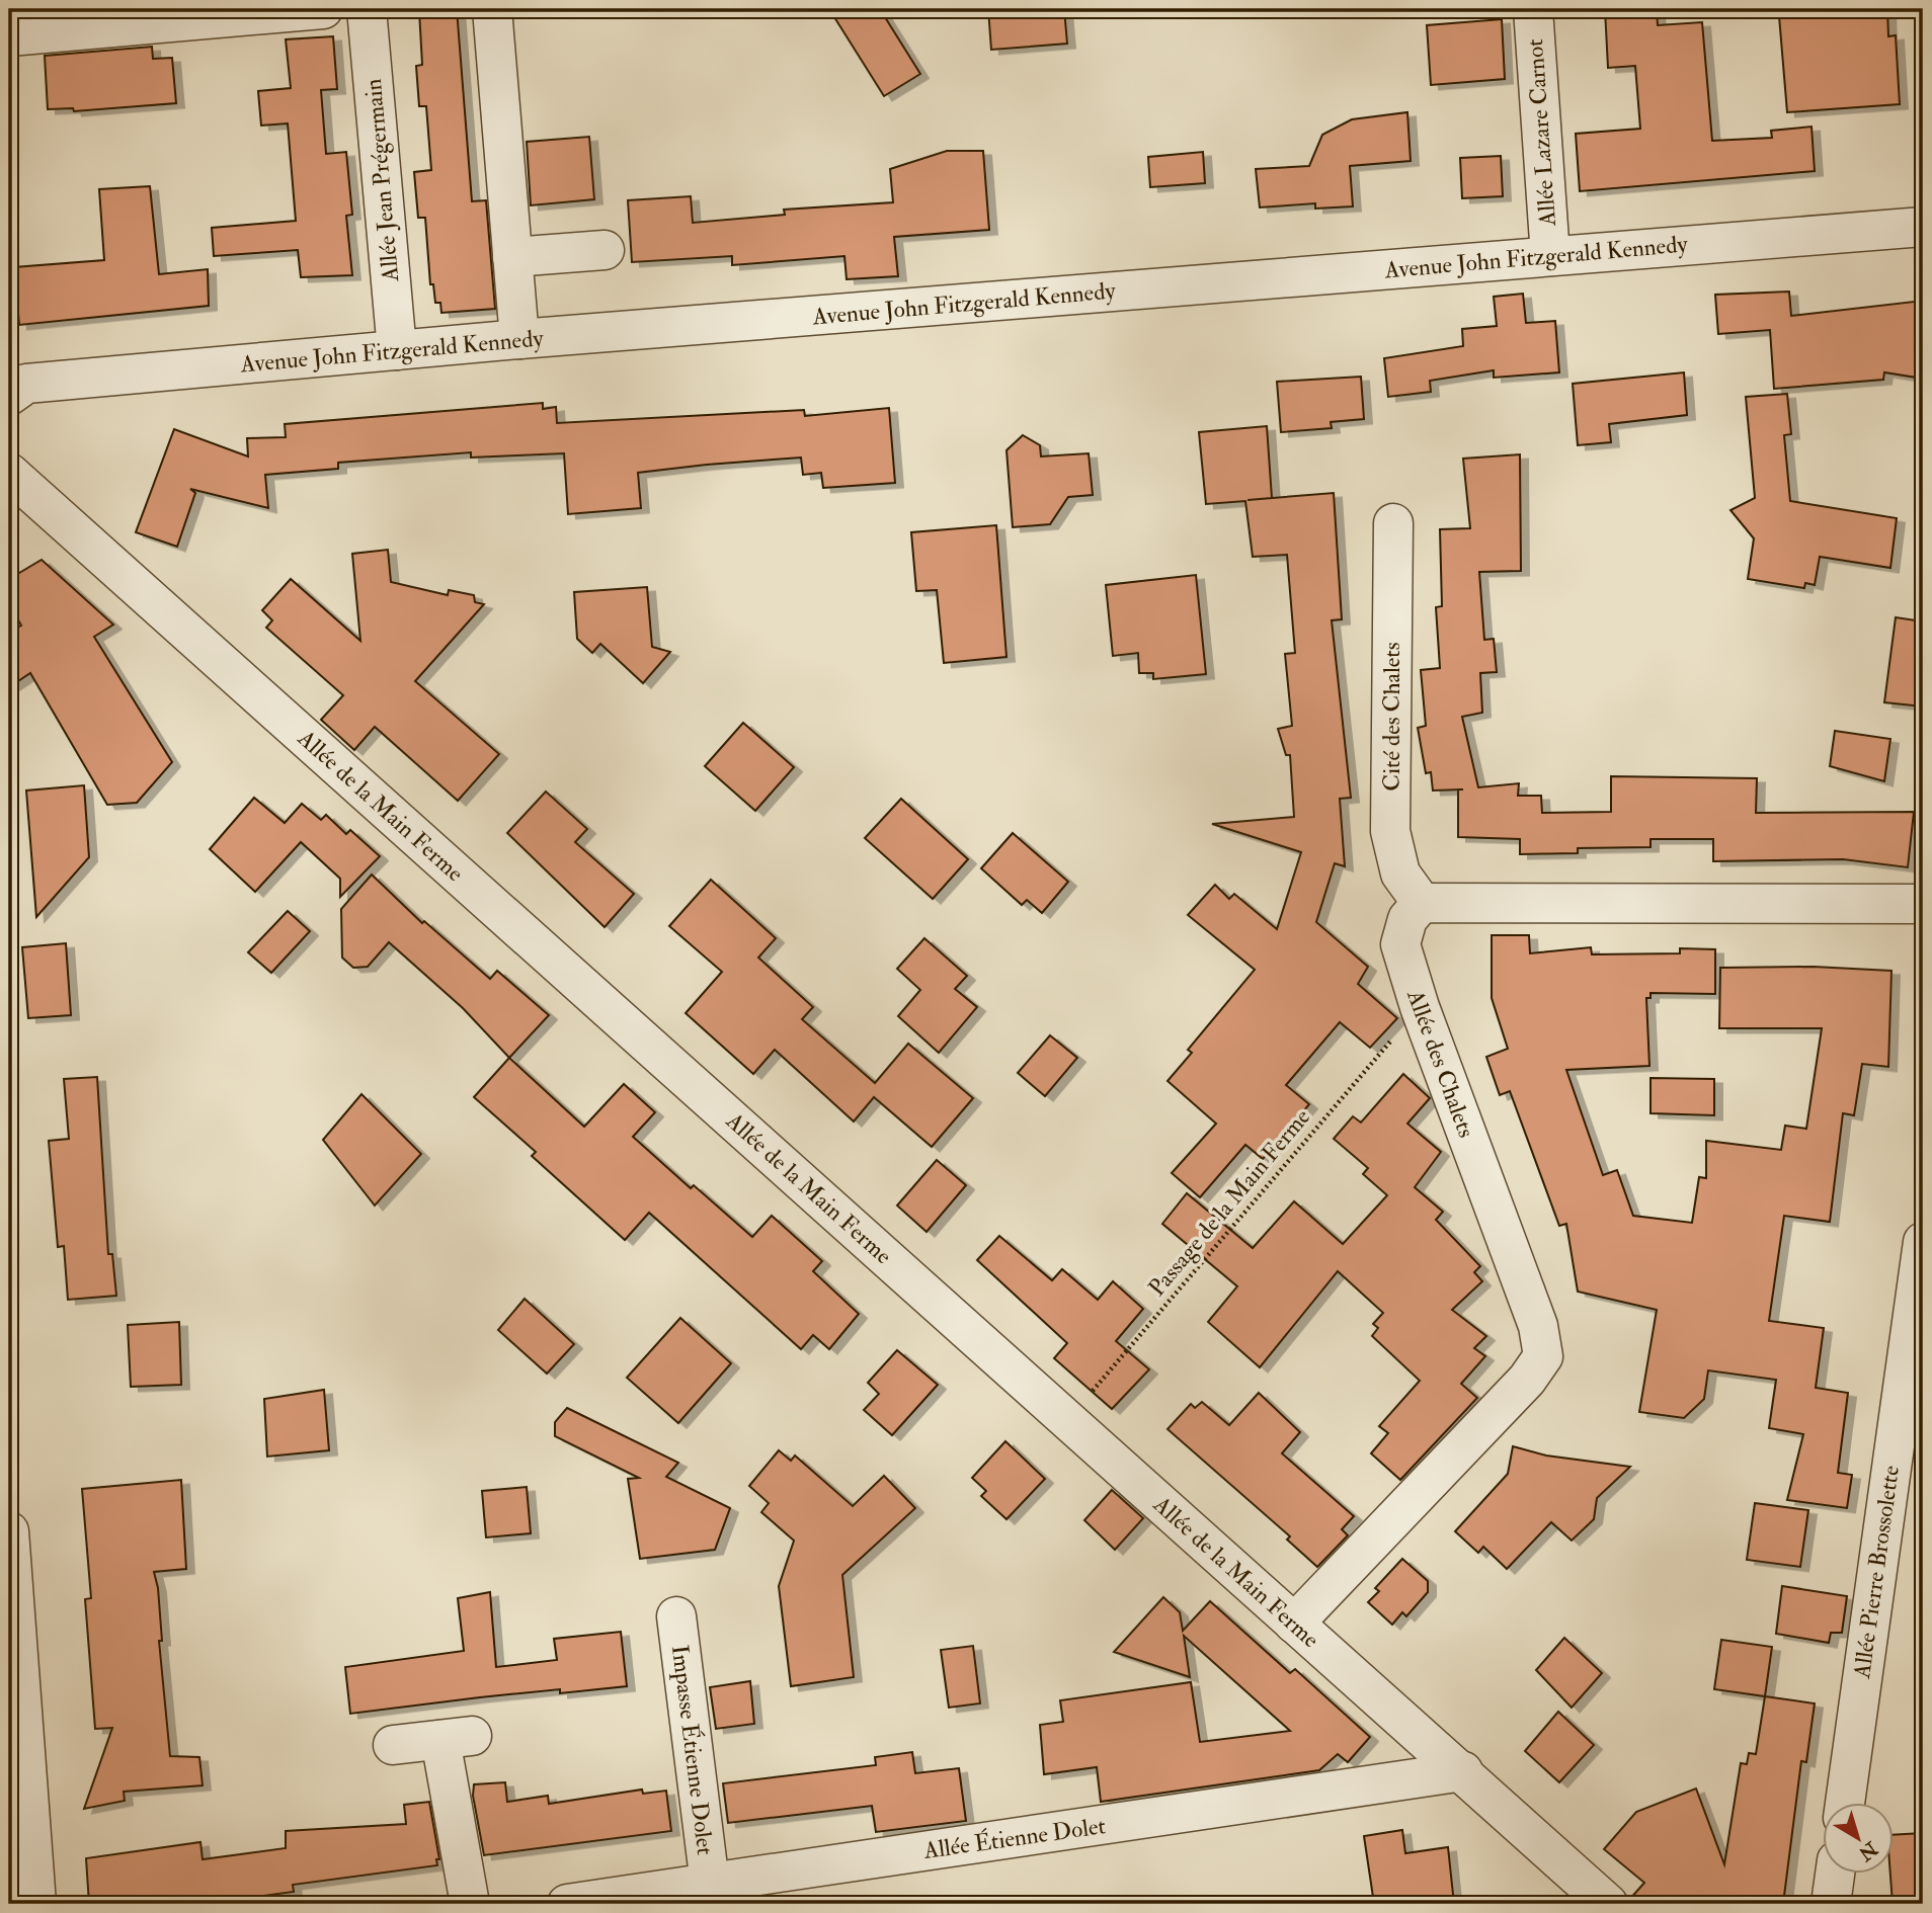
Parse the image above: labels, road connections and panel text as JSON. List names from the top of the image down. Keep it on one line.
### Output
{"streets":{"street":["Allée Lazare Carnot","Allée Jean Prégermain","Avenue John Fitzgerald Kennedy","Cité des Chalets","Allée de la Main Ferme","Allée des Chalets","Allée Pierre Brossolette","Impasse Étienne Dolet","Allée Étienne Dolet"],"path":["Passage de la Main Ferme"]},"crossings":[["Allée Lazare Carnot","Avenue John Fitzgerald Kennedy"],["Allée Jean Prégermain","Avenue John Fitzgerald Kennedy"],["Cité des Chalets","Allée des Chalets"],["Allée de la Main Ferme","Allée des Chalets"],["Allée de la Main Ferme","Passage de la Main Ferme"],["Allée de la Main Ferme","Allée Étienne Dolet"],["Allée des Chalets","Passage de la Main Ferme"],["Impasse Étienne Dolet","Allée Étienne Dolet"]],"north":"bottom right"}
